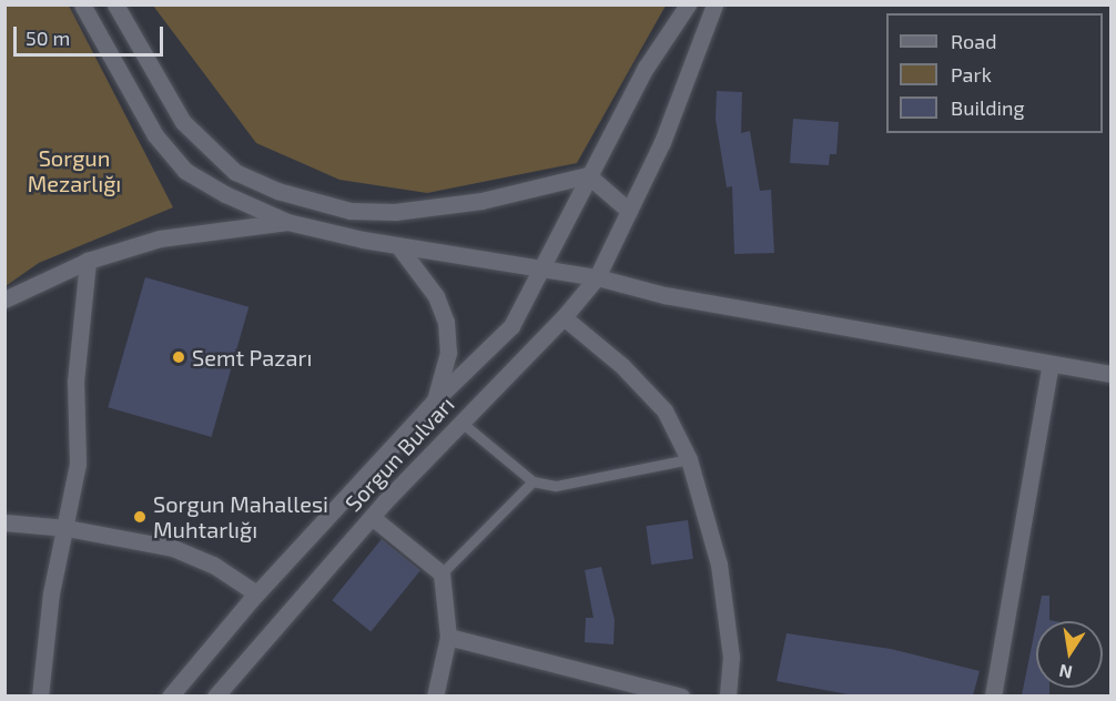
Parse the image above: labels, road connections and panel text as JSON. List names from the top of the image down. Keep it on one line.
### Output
{"streets":{"main road":["Sorgun Bulvarı"]},"parks":["Sorgun Mezarlığı"],"places":["Semt Pazarı","Sorgun Mahallesi Muhtarlığı"],"legend":["Road","Park","Building"],"scale_bar":"50 m","north":"bottom"}
